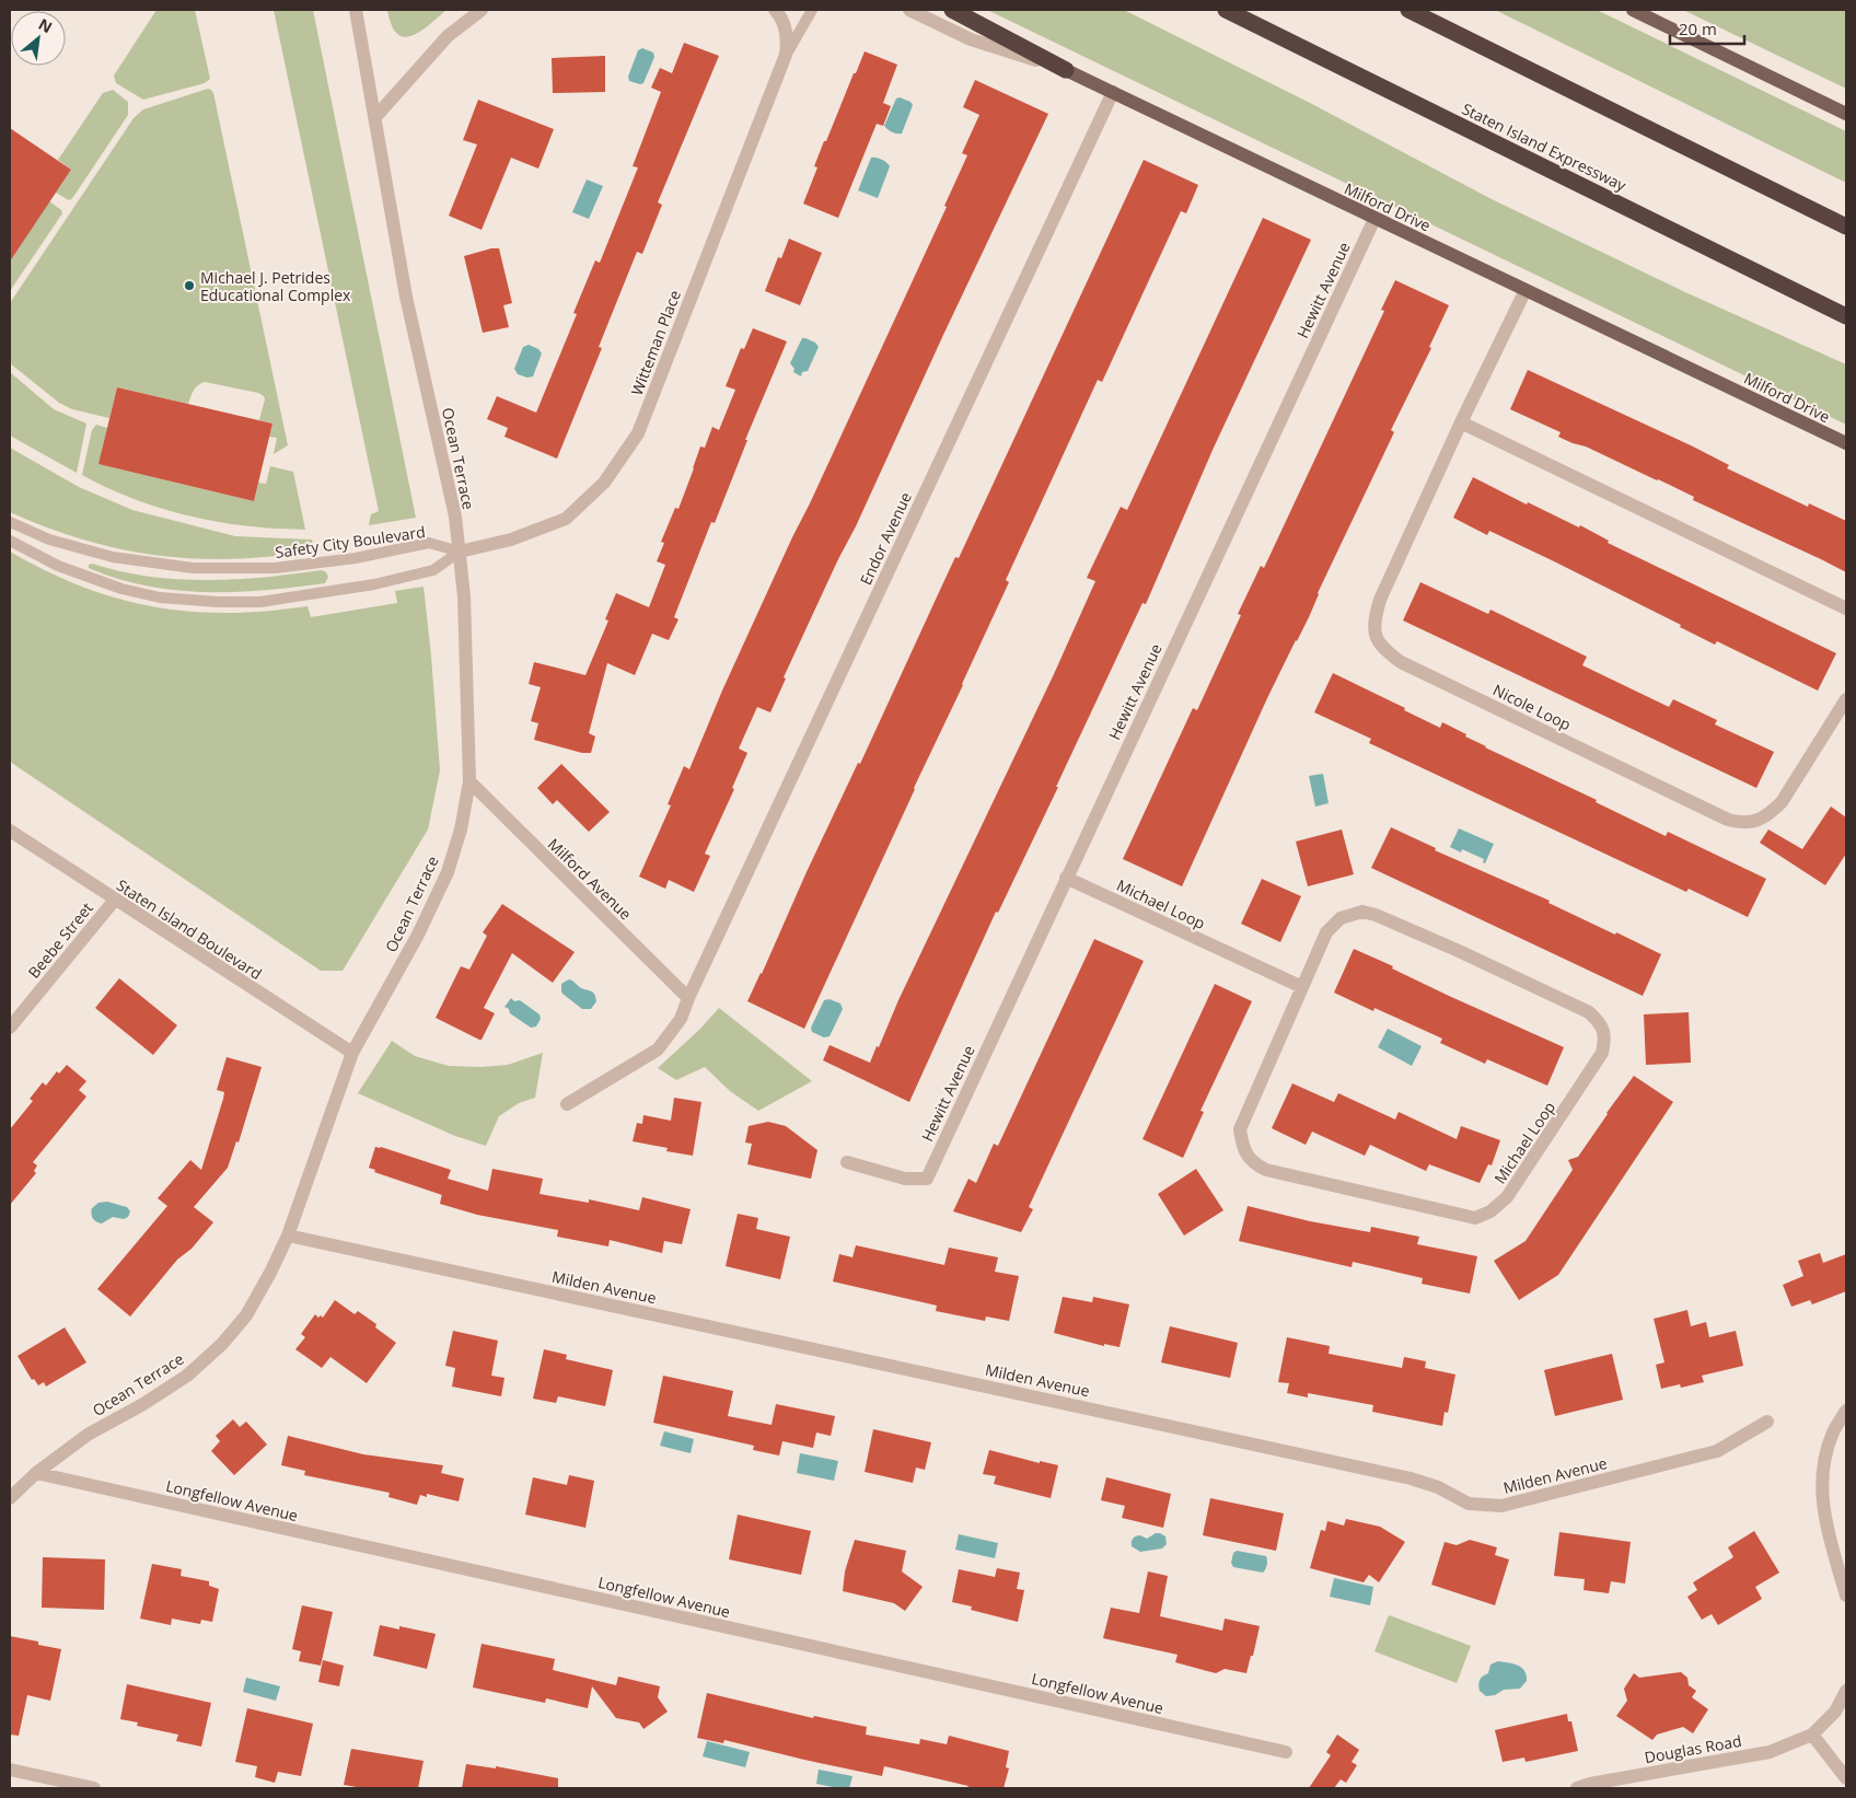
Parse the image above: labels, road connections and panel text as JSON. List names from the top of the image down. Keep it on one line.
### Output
{"streets":{"highway":["Staten Island Expressway"],"main road":["Milford Drive"],"street":["Hewitt Avenue","Witteman Place","Ocean Terrace","Endor Avenue","Nicole Loop","Milford Avenue","Michael Loop","Staten Island Boulevard","Beebe Street","Milden Avenue","Longfellow Avenue","Douglas Road"],"lane":["Safety City Boulevard"]},"crossings":[["Milford Drive","Hewitt Avenue"],["Milford Drive","Endor Avenue"],["Milford Drive","Nicole Loop"],["Hewitt Avenue","Michael Loop"],["Witteman Place","Ocean Terrace"],["Witteman Place","Safety City Boulevard"],["Ocean Terrace","Safety City Boulevard"],["Ocean Terrace","Milford Avenue"],["Ocean Terrace","Staten Island Boulevard"],["Ocean Terrace","Milden Avenue"],["Ocean Terrace","Longfellow Avenue"],["Endor Avenue","Milford Avenue"],["Staten Island Boulevard","Beebe Street"]],"places":["Michael J. Petrides Educational Complex"],"scale_bar":"20 m","north":"top right"}
